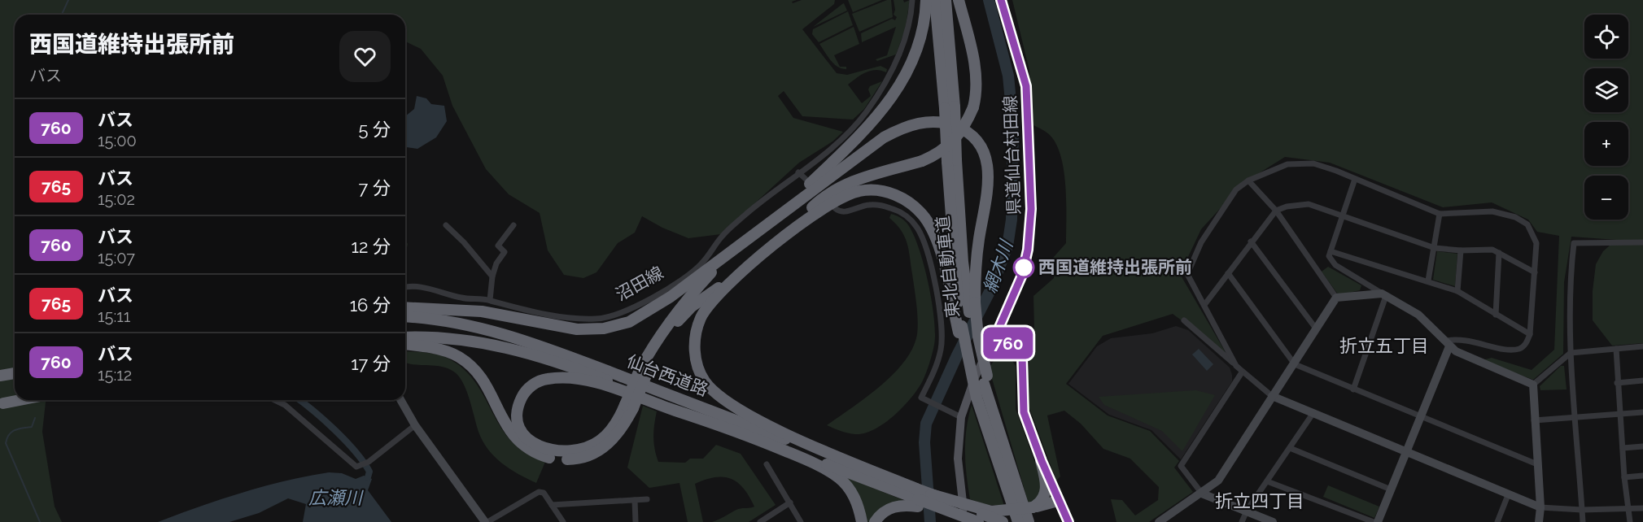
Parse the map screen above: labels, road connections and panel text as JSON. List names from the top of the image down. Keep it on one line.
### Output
{"streets":{"highway":["東北自動車道","仙台西道路"],"main road":["県道仙台村田線"],"street":["沼田線"]},"districts":["折立五丁目","折立四丁目"],"water":["網木川","広瀬川"],"places":["西国道維持出張所前"],"lines":["bus line 760"],"page":{"on_map":"760","map_buttons":["+","−"],"heading":["西国道維持出張所前","バス"],"list":[{"mark":"760","name":"バス","note":"15:00","value":"5 分"},{"mark":"765","name":"バス","note":"15:02","value":"7 分"},{"mark":"760","name":"バス","note":"15:07","value":"12 分"},{"mark":"765","name":"バス","note":"15:11","value":"16 分"},{"mark":"760","name":"バス","note":"15:12","value":"17 分"}]}}
